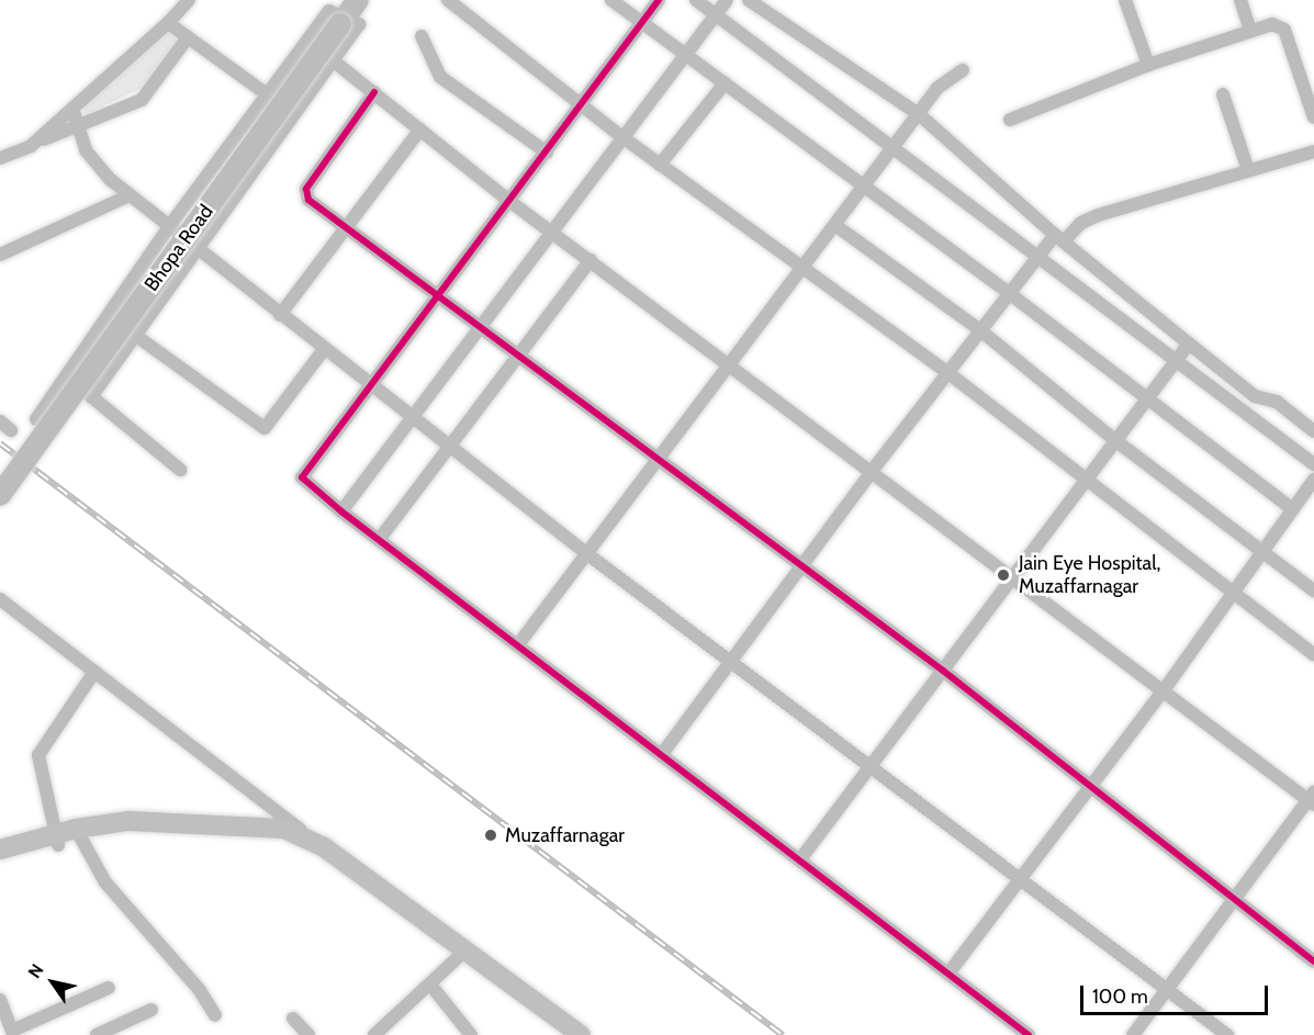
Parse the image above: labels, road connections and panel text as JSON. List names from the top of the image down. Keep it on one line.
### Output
{"streets":{"main road":["Bhopa Road"]},"places":["Jain Eye Hospital, Muzaffarnagar","Muzaffarnagar"],"scale_bar":"100 m","north":"top left"}
